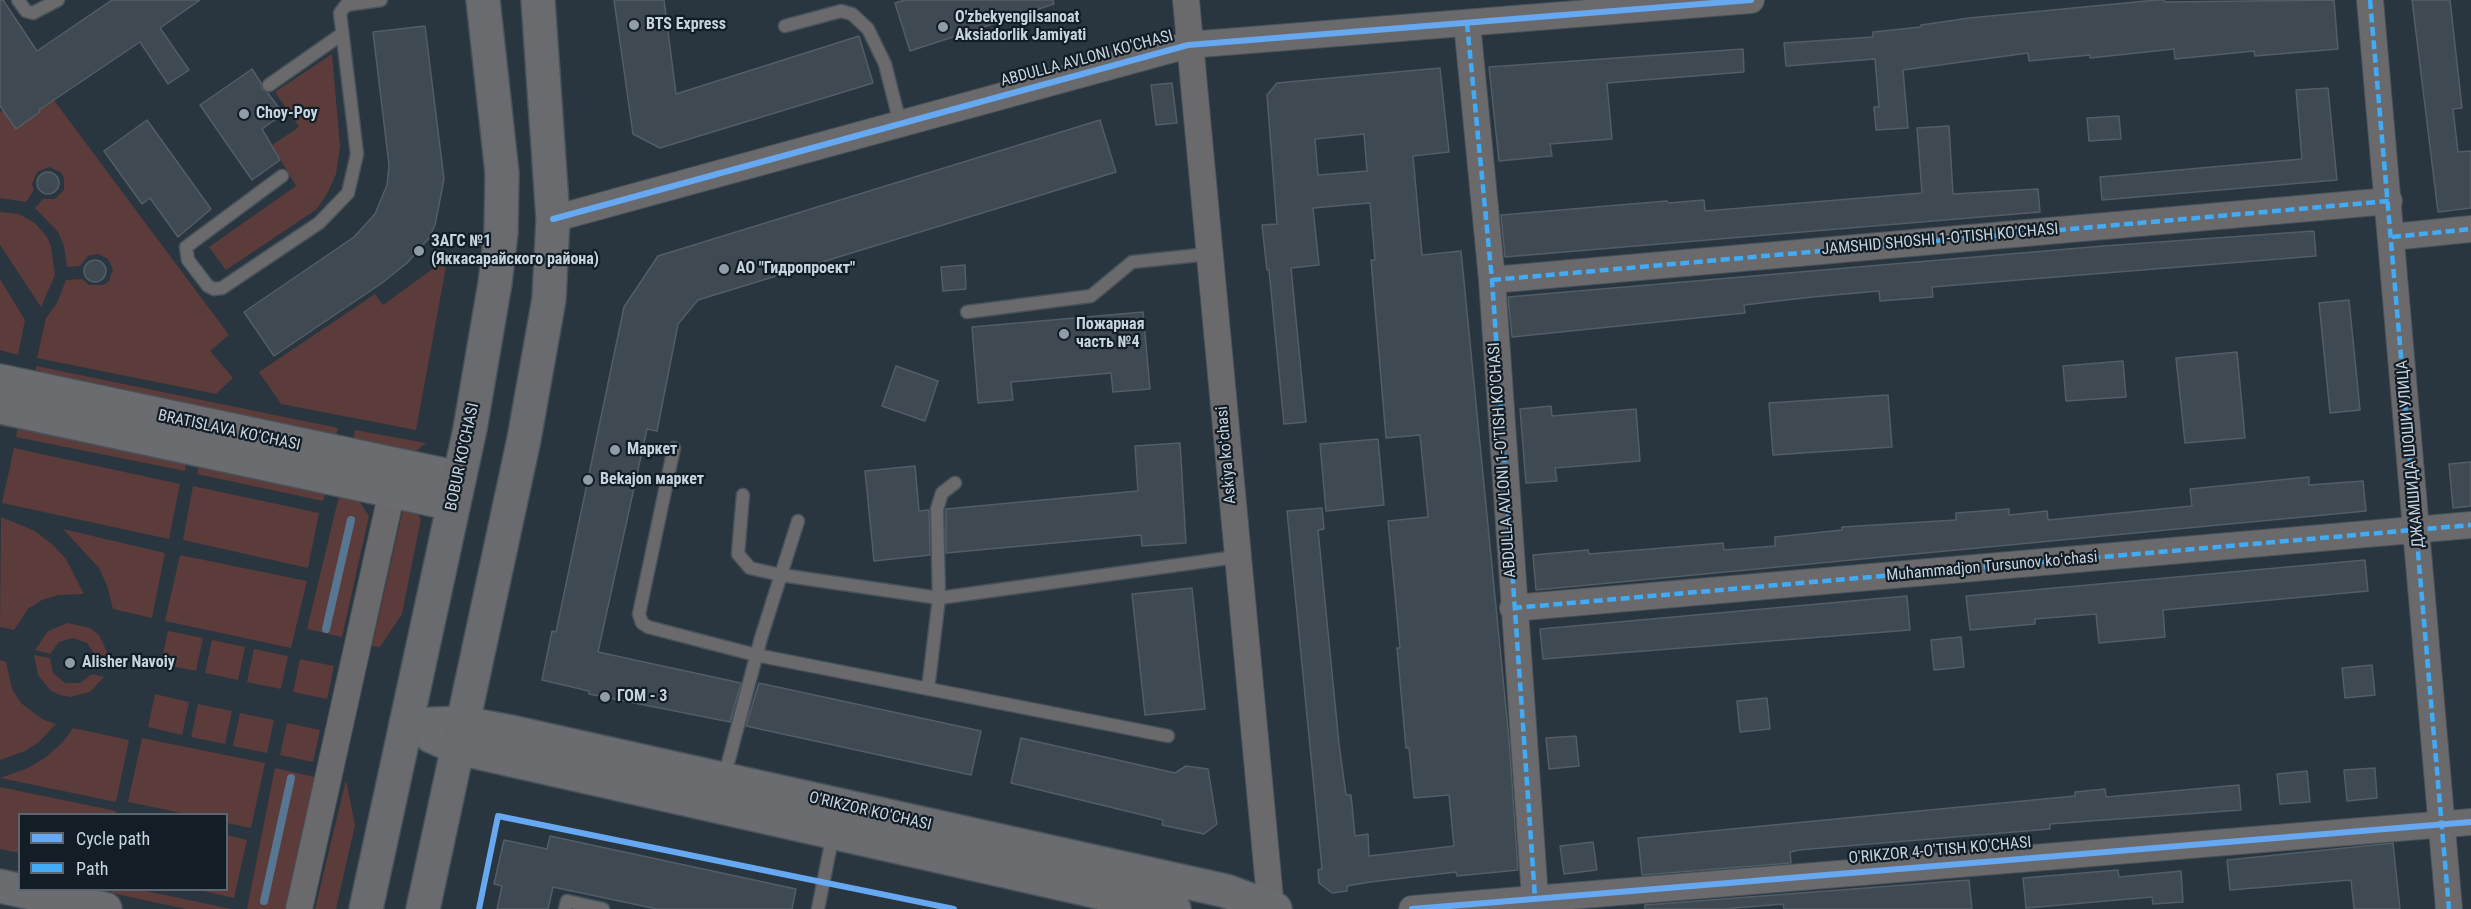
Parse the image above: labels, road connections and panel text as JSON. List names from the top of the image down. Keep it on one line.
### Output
{"streets":{"main road":["BRATISLAVA KO'CHASI","BOBUR KO'CHASI","O'RIKZOR KO'CHASI"],"street":["ABDULLA AVLONI KO'CHASI","JAMSHID SHOSHI 1-O'TISH KO'CHASI","ДЖАМШИДА ШОШИ УЛИЦА","Askiya koʻchasi","ABDULLA AVLONI 1-O'TISH KO'CHASI","Muhammadjon Tursunov koʻchasi","O'RIKZOR 4-O'TISH KO'CHASI"]},"crossings":[["ABDULLA AVLONI KO'CHASI","Askiya koʻchasi"],["ABDULLA AVLONI KO'CHASI","ABDULLA AVLONI 1-O'TISH KO'CHASI"],["JAMSHID SHOSHI 1-O'TISH KO'CHASI","ДЖАМШИДА ШОШИ УЛИЦА"],["JAMSHID SHOSHI 1-O'TISH KO'CHASI","ABDULLA AVLONI 1-O'TISH KO'CHASI"],["BRATISLAVA KO'CHASI","BOBUR KO'CHASI"],["ДЖАМШИДА ШОШИ УЛИЦА","Muhammadjon Tursunov koʻchasi"],["ДЖАМШИДА ШОШИ УЛИЦА","O'RIKZOR 4-O'TISH KO'CHASI"],["Askiya koʻchasi","O'RIKZOR KO'CHASI"],["ABDULLA AVLONI 1-O'TISH KO'CHASI","Muhammadjon Tursunov koʻchasi"],["ABDULLA AVLONI 1-O'TISH KO'CHASI","O'RIKZOR 4-O'TISH KO'CHASI"]],"places":["BTS Express","O'zbekyengilsanoat Aksiadorlik Jamiyati","Choy-Poy","ЗАГС №1 (Яккасарайского района)","АО \"Гидропроект\"","Пожарная часть №4","Маркет","Bekajon маркет","Alisher Navoiy","ГОМ - 3"],"legend":["Cycle path","Path"]}
